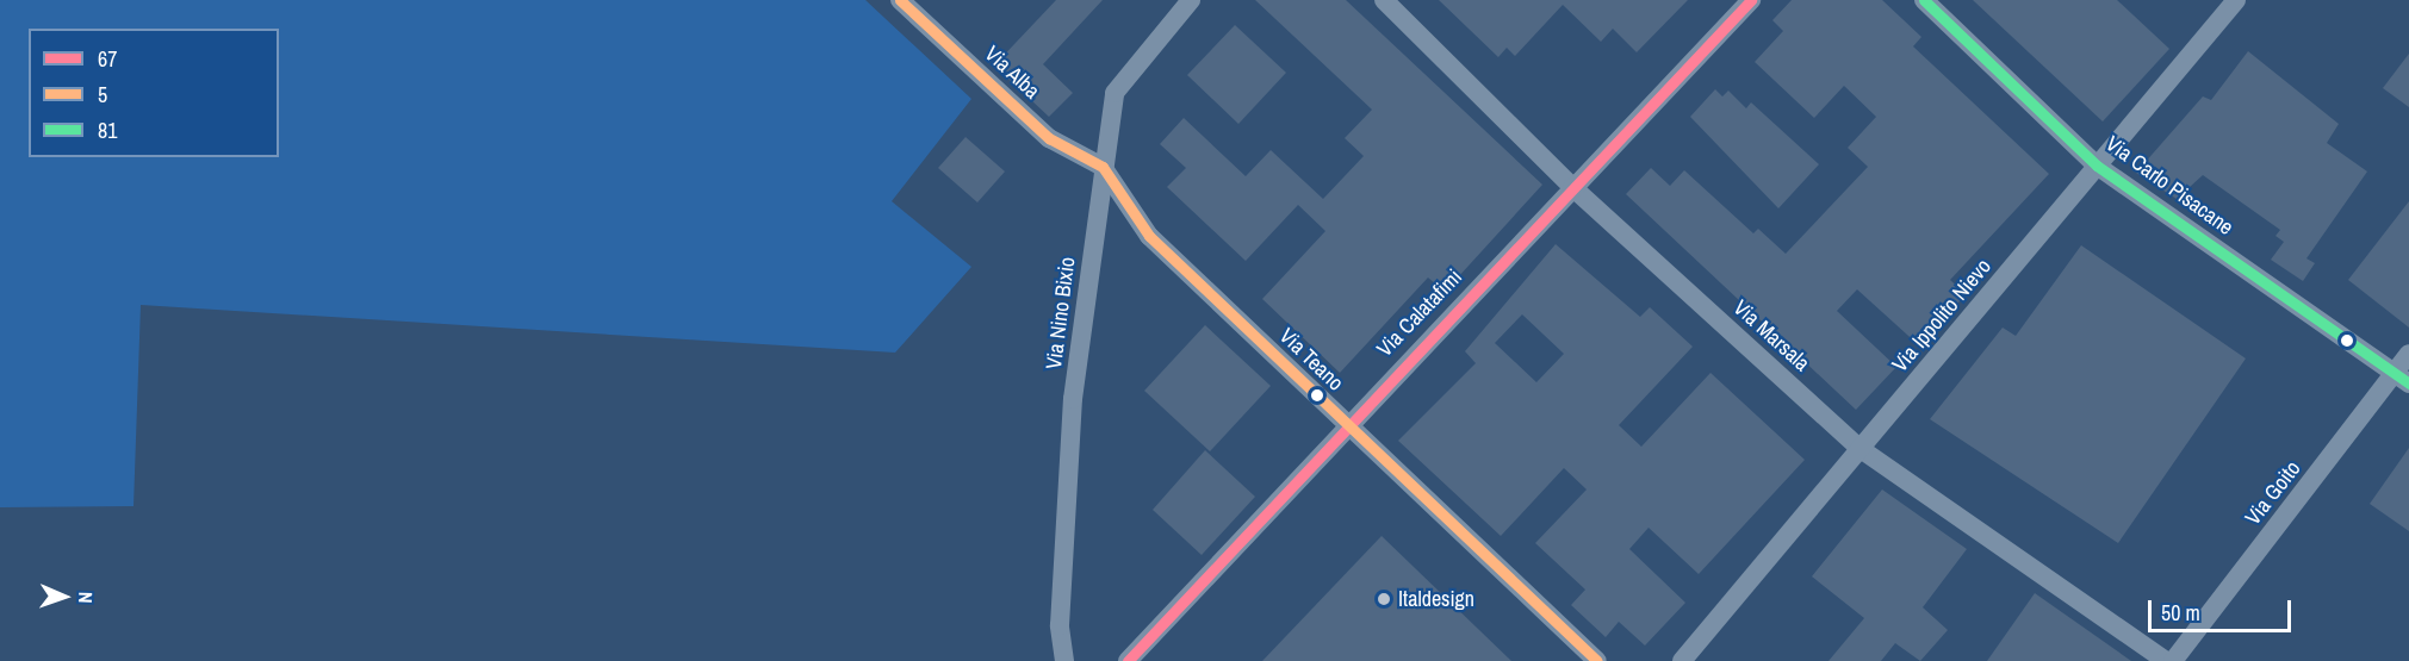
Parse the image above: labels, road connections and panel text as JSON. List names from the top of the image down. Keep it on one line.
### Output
{"streets":{"street":["Via Alba","Via Carlo Pisacane","Via Nino Bixio","Via Calatafimi","Via Ippolito Nievo","Via Marsala","Via Teano","Via Goito"]},"crossings":[["Via Alba","Via Nino Bixio"],["Via Alba","Via Teano"],["Via Carlo Pisacane","Via Ippolito Nievo"],["Via Carlo Pisacane","Via Goito"],["Via Nino Bixio","Via Teano"],["Via Calatafimi","Via Marsala"],["Via Calatafimi","Via Teano"],["Via Ippolito Nievo","Via Marsala"]],"places":["Italdesign"],"lines":["transit line 67","transit line 5","transit line 81"],"legend":["67","5","81"],"scale_bar":"50 m","north":"right"}
